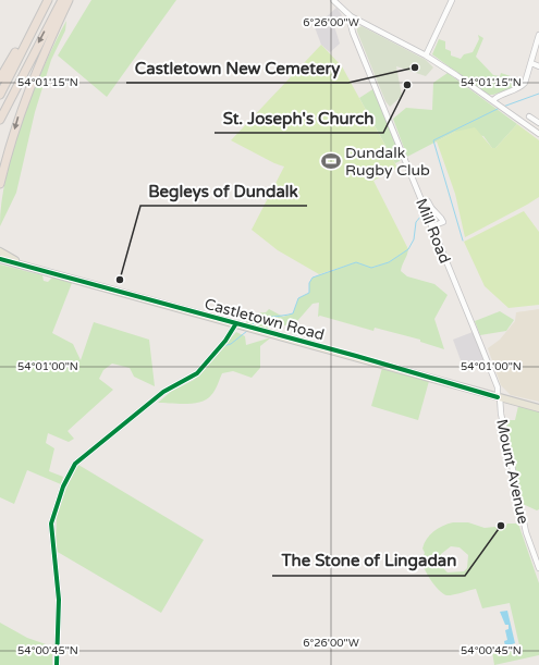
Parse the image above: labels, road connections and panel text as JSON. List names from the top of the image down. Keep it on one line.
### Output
{"streets":{"main road":["Castletown Road"],"street":["Mill Road","Mount Avenue"]},"crossings":[["Mill Road","Castletown Road"],["Mill Road","Mount Avenue"],["Castletown Road","Mount Avenue"]],"places":{"other":["Castletown New Cemetery","St. Joseph's Church","Begleys of Dundalk","The Stone of Lingadan"],"sports":["Dundalk Rugby Club"]},"coordinates":["6°26'00\"W","54°01'15\"N","54°01'00\"N","54°00'45\"N"]}
